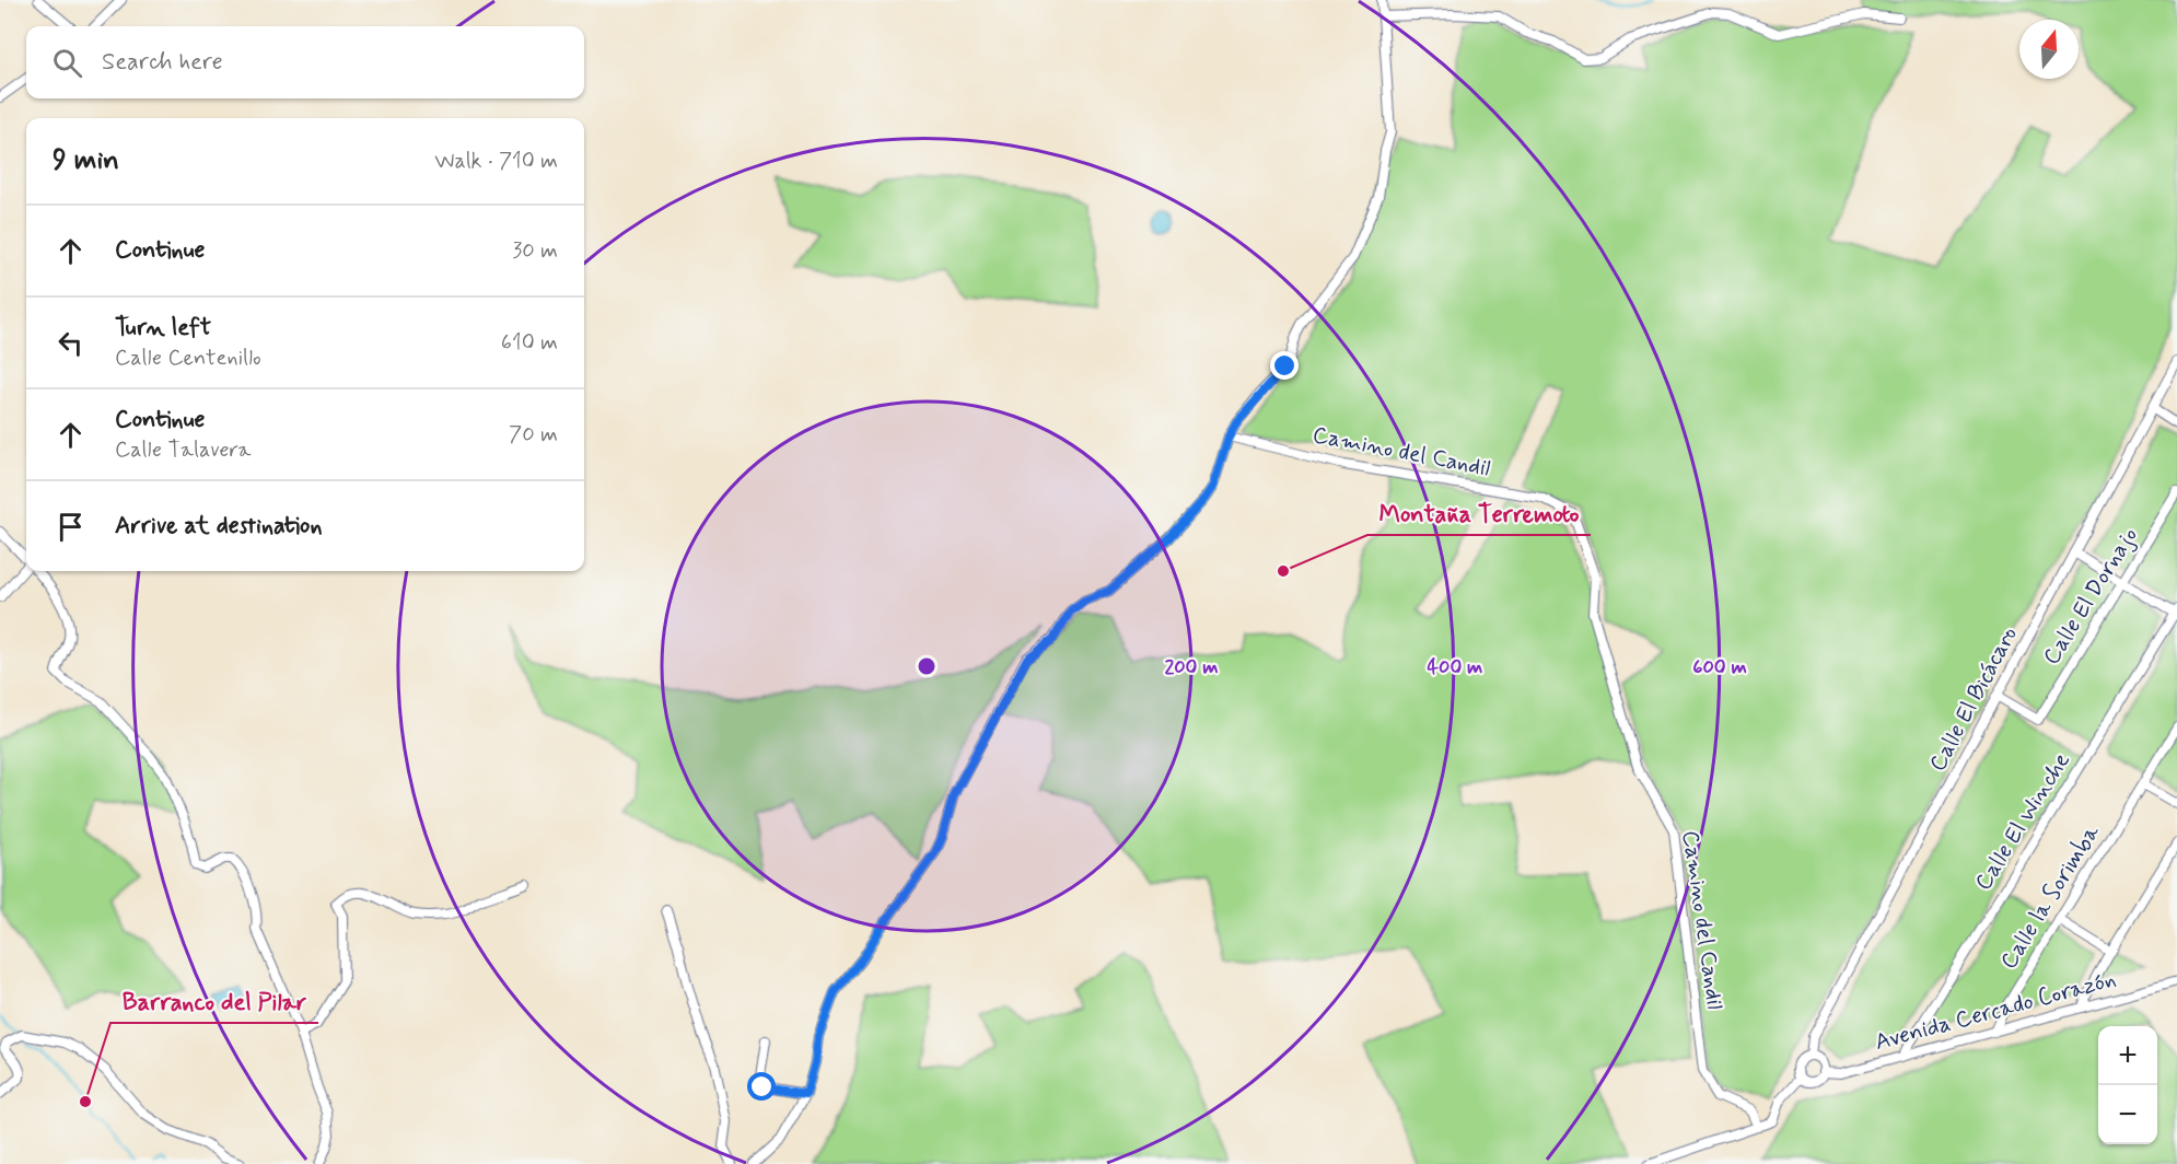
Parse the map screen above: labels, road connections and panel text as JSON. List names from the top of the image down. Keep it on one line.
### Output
{"streets":{"street":["Camino del Candil","Calle El Dornajo","Calle El Bicácaro","Calle El Winche","Calle la Sorimba","Avenida Cercado Corazón"]},"crossings":[["Calle El Dornajo","Calle El Bicácaro"],["Calle El Bicácaro","Avenida Cercado Corazón"],["Calle El Winche","Avenida Cercado Corazón"],["Calle la Sorimba","Avenida Cercado Corazón"]],"places":["Montaña Terremoto","Barranco del Pilar"],"north":"top","page":{"search":"Search here","heading":["9 min","Walk · 710 m"],"list":[["Continue","30 m"],["Turn left","Calle Centenillo","610 m"],["Continue","Calle Talavera","70 m"],"Arrive at destination"],"map_buttons":["+","−"]},"rings":["200 m","400 m","600 m"]}
